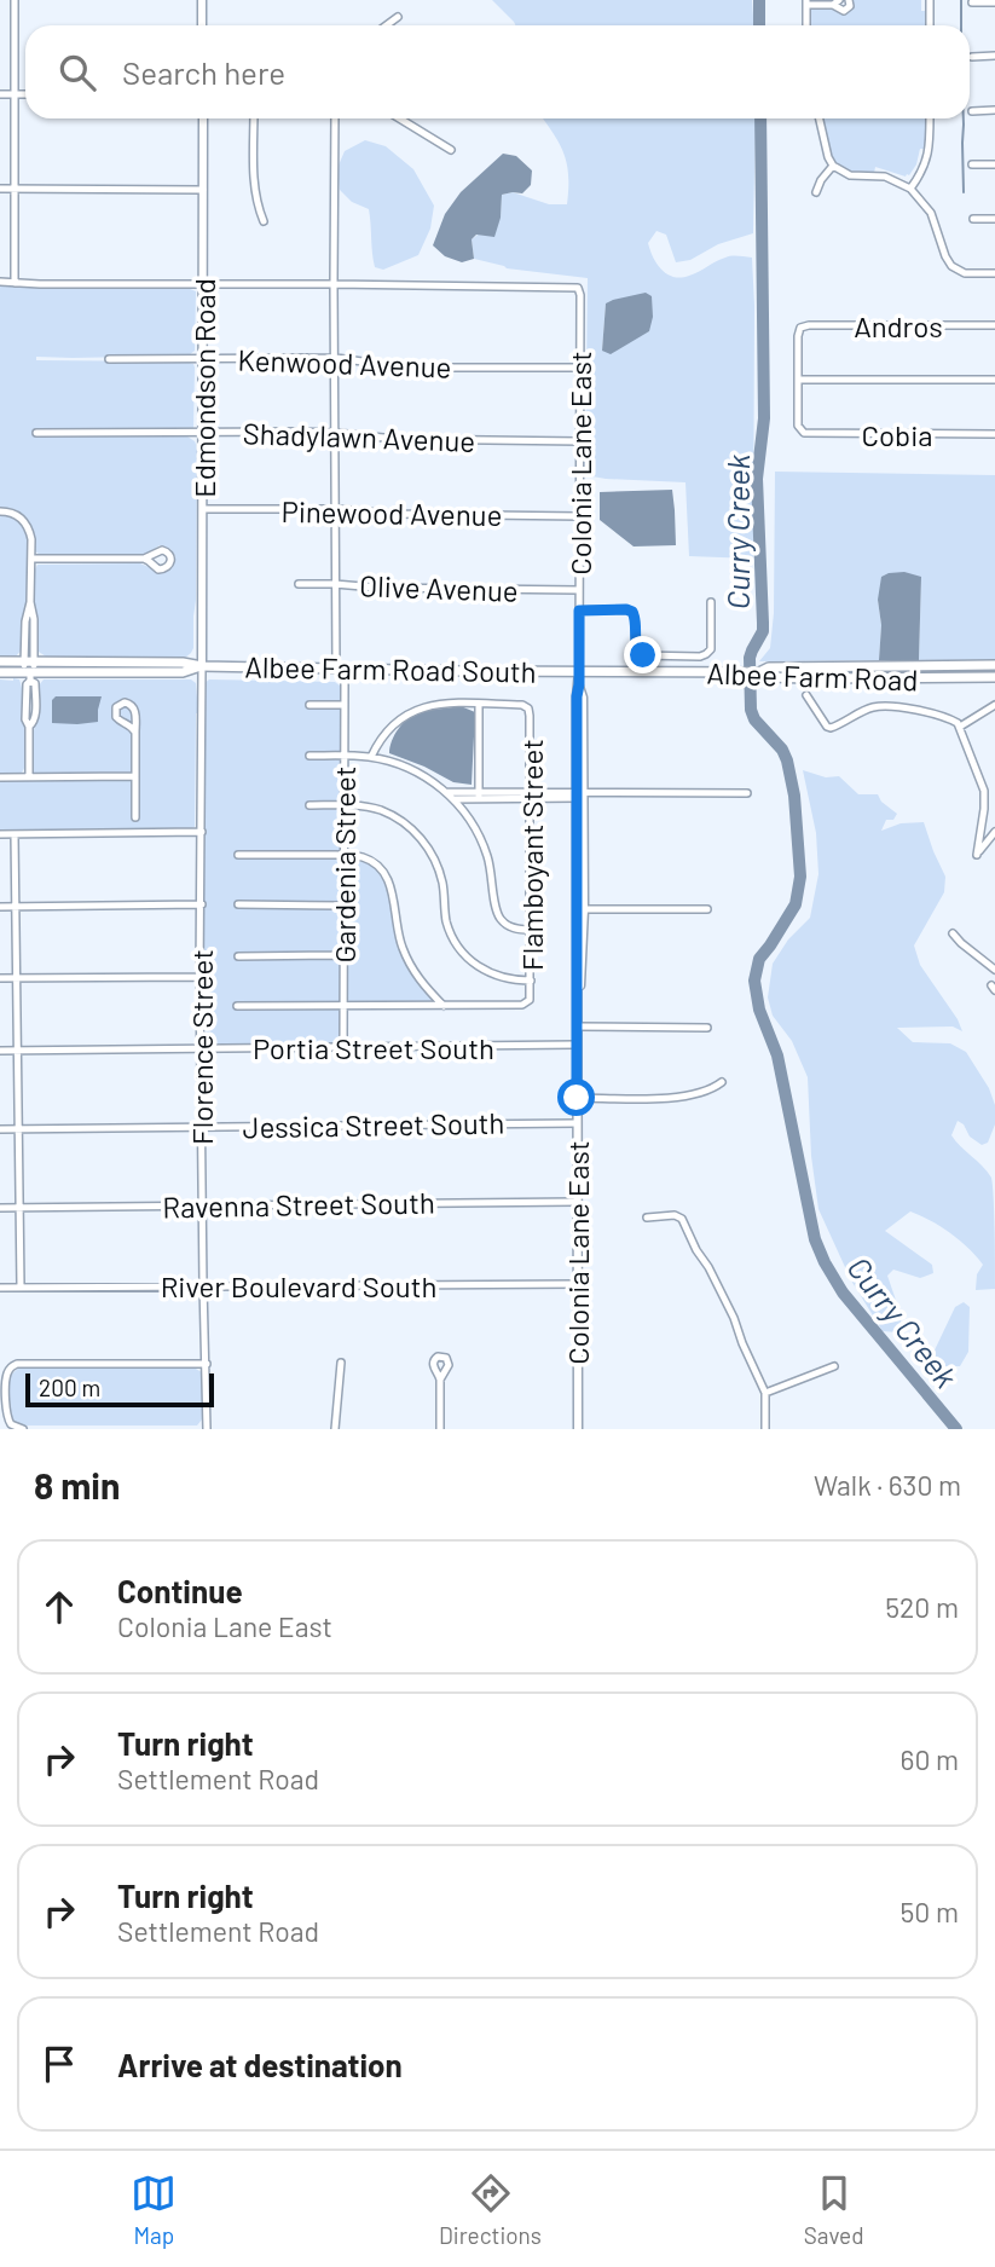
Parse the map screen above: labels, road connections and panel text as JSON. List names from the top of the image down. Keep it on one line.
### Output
{"streets":{"main road":["Albee Farm Road South","Albee Farm Road"],"street":["Andros","Kenwood Avenue","Edmondson Road","Cobia","Shadylawn Avenue","Colonia Lane East","Pinewood Avenue","Olive Avenue","Flamboyant Street","Gardenia Street","Florence Street","Portia Street South","Jessica Street South","Ravenna Street South","River Boulevard South"]},"crossings":[["Andros","Cobia"],["Kenwood Avenue","Edmondson Road"],["Kenwood Avenue","Colonia Lane East"],["Edmondson Road","Shadylawn Avenue"],["Edmondson Road","Pinewood Avenue"],["Edmondson Road","Albee Farm Road South"],["Edmondson Road","Florence Street"],["Shadylawn Avenue","Colonia Lane East"],["Colonia Lane East","Pinewood Avenue"],["Colonia Lane East","Olive Avenue"],["Colonia Lane East","Albee Farm Road South"],["Colonia Lane East","Albee Farm Road"],["Colonia Lane East","Portia Street South"],["Colonia Lane East","Jessica Street South"],["Colonia Lane East","Ravenna Street South"],["Colonia Lane East","River Boulevard South"],["Albee Farm Road South","Albee Farm Road"],["Albee Farm Road South","Florence Street"],["Gardenia Street","Portia Street South"],["Florence Street","Portia Street South"],["Florence Street","Jessica Street South"],["Florence Street","Ravenna Street South"],["Florence Street","River Boulevard South"]],"water":["Curry Creek"],"scale_bar":"200 m","page":{"search":"Search here","scale":"200 m","heading":["8 min","Walk · 630 m"],"list":[["Continue","Colonia Lane East","520 m"],["Turn right","Settlement Road","60 m"],["Turn right","Settlement Road","50 m"],"Arrive at destination"],"nav":["Map","Directions","Saved"]}}
